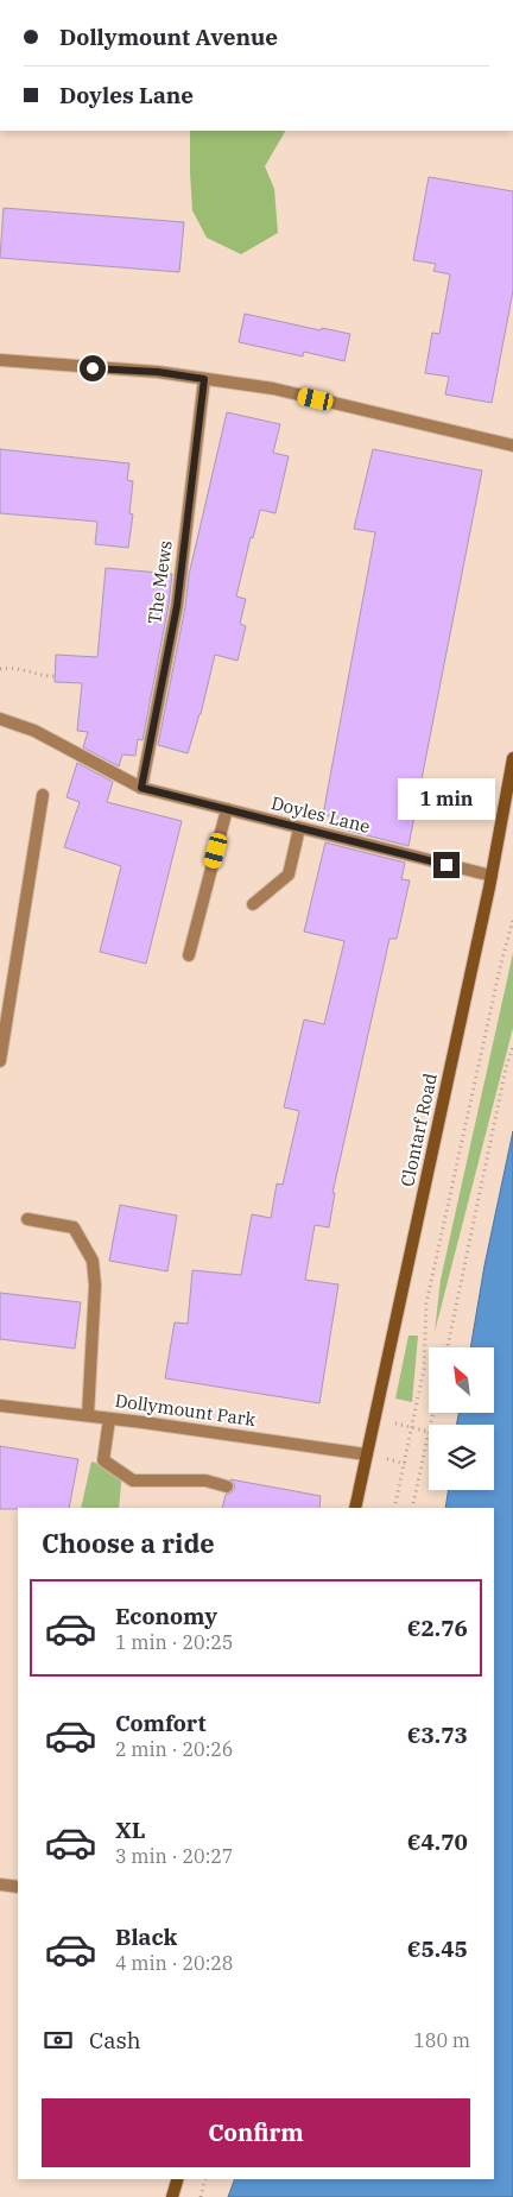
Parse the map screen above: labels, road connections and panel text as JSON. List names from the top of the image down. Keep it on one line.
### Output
{"streets":{"main road":["Clontarf Road"],"street":["The Mews","Doyles Lane","Dollymount Park"]},"crossings":[["The Mews","Doyles Lane"],["Doyles Lane","Clontarf Road"],["Clontarf Road","Dollymount Park"]],"north":"top left","page":{"banner":["Dollymount Avenue","Doyles Lane"],"bubble":"1 min","heading":"Choose a ride","list":[{"name":"Economy","note":"1 min · 20:25","value":"€2.76"},{"name":"Comfort","note":"2 min · 20:26","value":"€3.73"},{"name":"XL","note":"3 min · 20:27","value":"€4.70"},{"name":"Black","note":"4 min · 20:28","value":"€5.45"}],"pay":["Cash","180 m"],"buttons":"Confirm"}}
